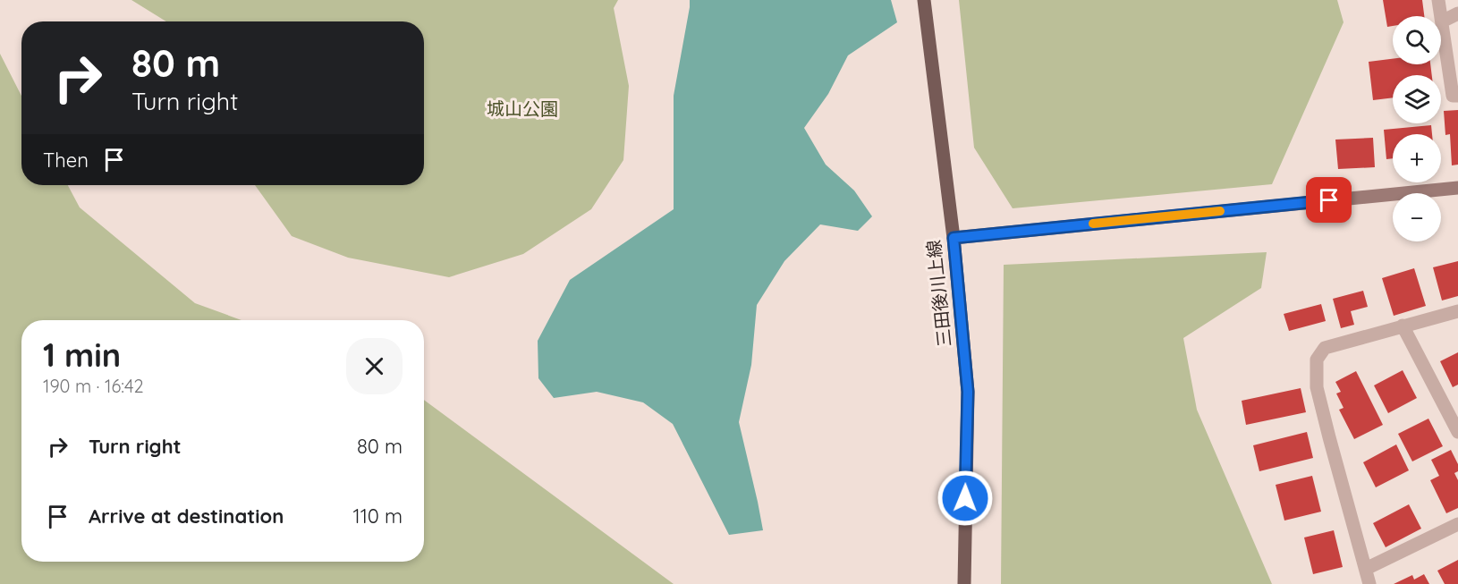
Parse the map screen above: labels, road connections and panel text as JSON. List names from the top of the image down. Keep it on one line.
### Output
{"streets":{"main road":["三田後川上線"]},"parks":["城山公園"],"page":{"map_buttons":["+","−"],"turn":["80 m","Turn right"],"then":"Then","heading":["1 min","190 m · 16:42"],"list":[{"name":"Turn right","value":"80 m"},{"name":"Arrive at destination","value":"110 m"}]}}
